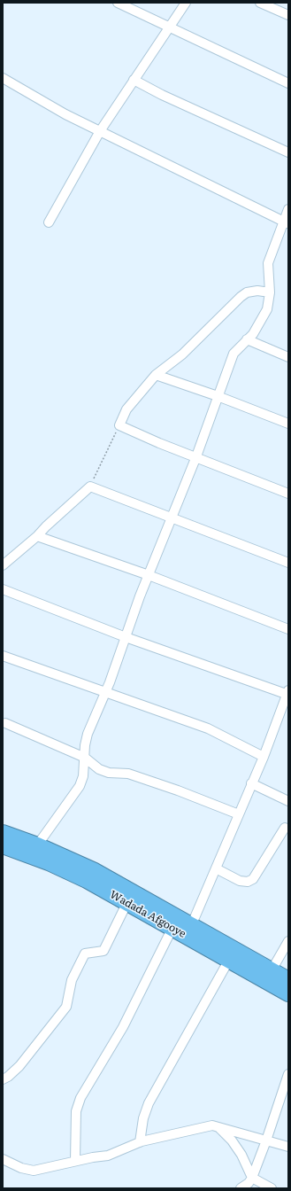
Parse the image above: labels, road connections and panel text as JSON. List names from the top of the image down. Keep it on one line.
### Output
{"streets":{"highway":["Wadada Afgooye"]}}
